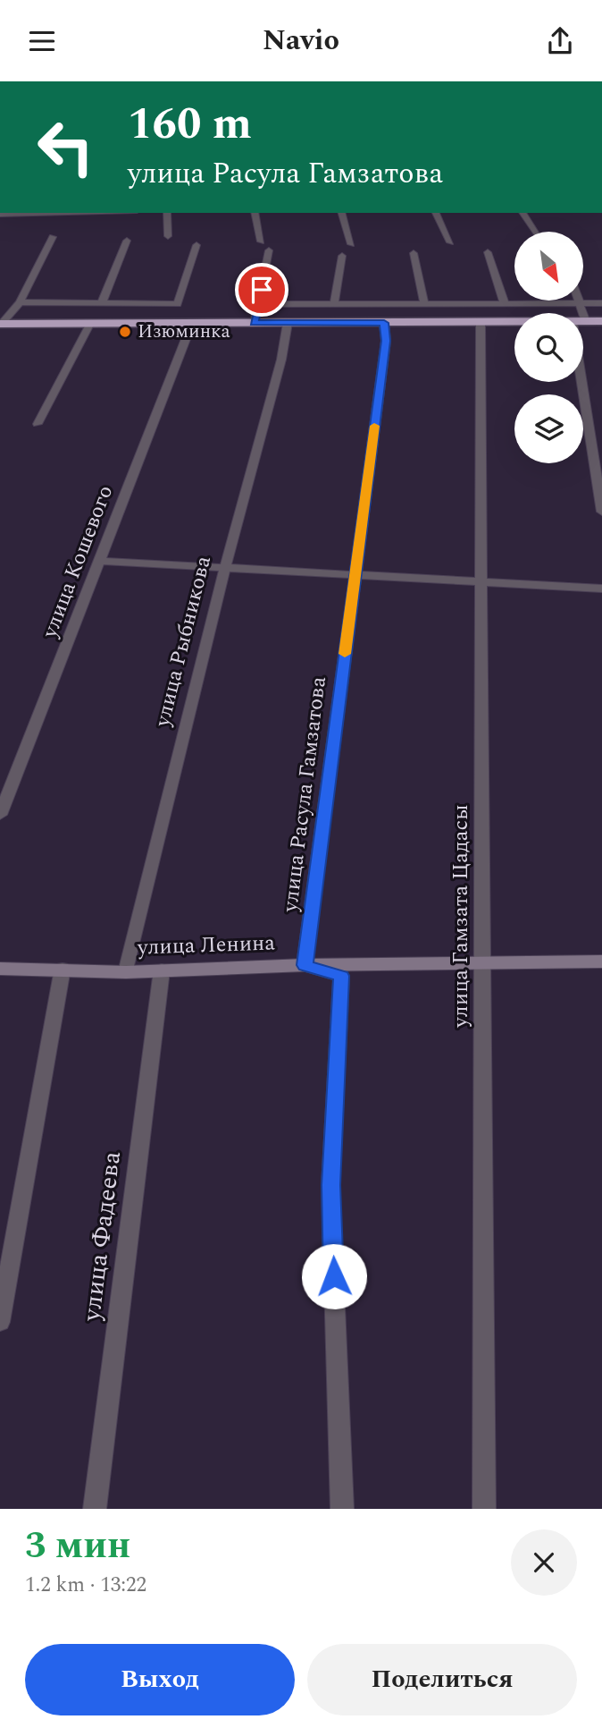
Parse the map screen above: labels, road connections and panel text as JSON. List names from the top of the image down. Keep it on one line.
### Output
{"streets":{"street":["улица Кошевого","улица Рыбникова","улица Расула Гамзатова","улица Гамзата Цадасы","улица Ленина","улица Фадеева"]},"crossings":[["улица Рыбникова","улица Ленина"],["улица Расула Гамзатова","улица Ленина"],["улица Гамзата Цадасы","улица Ленина"],["улица Ленина","улица Фадеева"]],"places":["Изюминка"],"north":"bottom right","page":{"header":"Navio","turn":["160 m","улица Расула Гамзатова"],"heading":["3 мин","1.2 km · 13:22"],"buttons":["Выход","Поделиться"]}}
